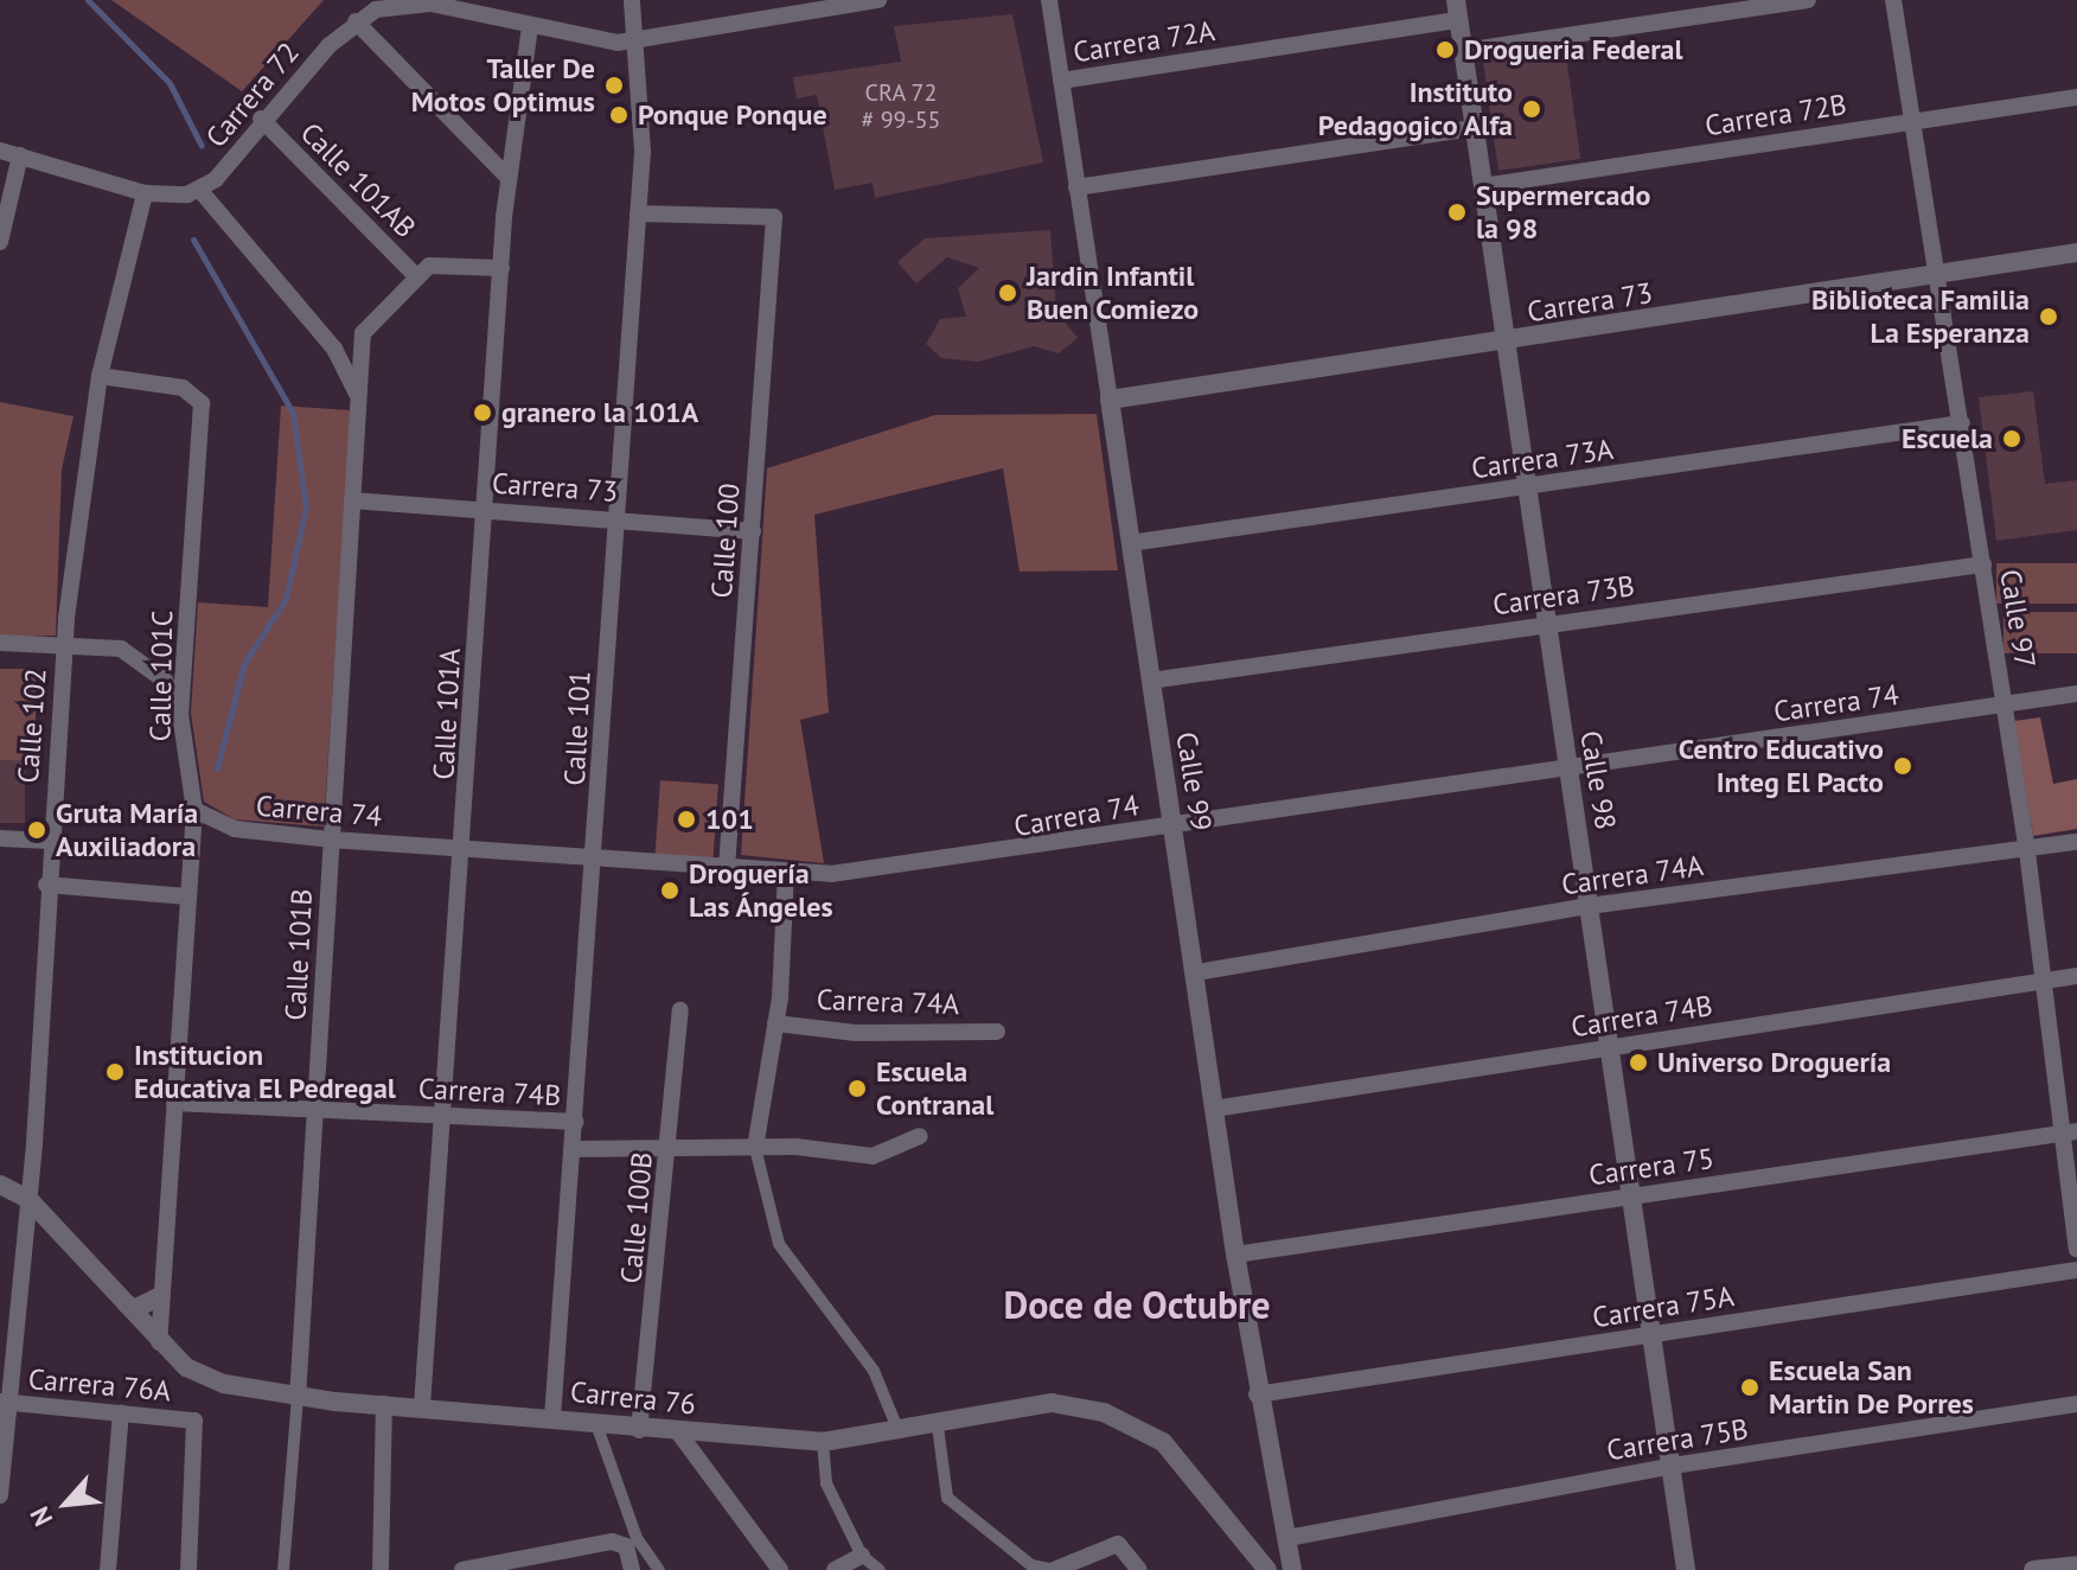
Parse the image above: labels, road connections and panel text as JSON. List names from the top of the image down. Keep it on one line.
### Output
{"streets":{"street":["Carrera 72A","Carrera 72","Carrera 72B","Calle 101AB","Carrera 73","Carrera 73A","Calle 100","Carrera 73B","Calle 97","Calle 101C","Carrera 74","Calle 101A","Calle 102","Calle 101","Calle 98","Calle 99","Carrera 74A","Calle 101B","Carrera 74B","Carrera 75","Calle 100B","Carrera 75A","Carrera 76A","Carrera 76","Carrera 75B"]},"crossings":[["Carrera 72A","Calle 98"],["Carrera 72A","Calle 99"],["Carrera 72","Calle 101AB"],["Carrera 72","Calle 101A"],["Carrera 72","Calle 101"],["Carrera 72","Calle 101B"],["Carrera 72B","Calle 97"],["Carrera 72B","Calle 98"],["Calle 101AB","Calle 101B"],["Carrera 73","Calle 100"],["Carrera 73","Calle 97"],["Carrera 73","Calle 101A"],["Carrera 73","Calle 101"],["Carrera 73","Calle 98"],["Carrera 73","Calle 99"],["Carrera 73","Calle 101B"],["Carrera 73A","Calle 97"],["Carrera 73A","Calle 98"],["Carrera 73A","Calle 99"],["Calle 100","Carrera 74"],["Calle 100","Calle 101"],["Carrera 73B","Calle 97"],["Carrera 73B","Calle 98"],["Carrera 73B","Calle 99"],["Calle 97","Carrera 74"],["Calle 97","Carrera 74A"],["Calle 97","Carrera 74B"],["Calle 97","Carrera 75"],["Calle 101C","Carrera 74"],["Calle 101C","Calle 102"],["Calle 101C","Carrera 74B"],["Calle 101C","Carrera 76"],["Carrera 74","Calle 101A"],["Carrera 74","Calle 101"],["Carrera 74","Calle 98"],["Carrera 74","Calle 99"],["Carrera 74","Calle 101B"],["Calle 101A","Carrera 74B"],["Calle 101A","Carrera 76"],["Calle 102","Carrera 76A"],["Calle 102","Carrera 76"],["Calle 101","Carrera 74B"],["Calle 101","Carrera 76"],["Calle 98","Carrera 74A"],["Calle 98","Carrera 74B"],["Calle 98","Carrera 75"],["Calle 98","Carrera 75A"],["Calle 98","Carrera 75B"],["Calle 99","Carrera 74A"],["Calle 99","Carrera 74B"],["Calle 99","Carrera 75"],["Calle 99","Carrera 75A"],["Calle 99","Carrera 75B"],["Calle 101B","Carrera 74B"],["Calle 101B","Carrera 76"],["Carrera 74B","Calle 100B"],["Calle 100B","Carrera 76"]],"districts":["Doce de Octubre"],"places":["Drogueria Federal","Taller De Motos Optimus","Instituto Pedagogico Alfa","Ponque Ponque","Supermercado la 98","Jardin Infantil Buen Comiezo","Biblioteca Familia La Esperanza","granero la 101A","Escuela","Centro Educativo Integ El Pacto","101","Gruta María Auxiliadora","Droguería Las Ángeles","Universo Droguería","Institucion Educativa El Pedregal","Escuela Contranal","Escuela San Martin De Porres"],"house_numbers":["CRA 72 # 99-55"],"north":"bottom left"}
